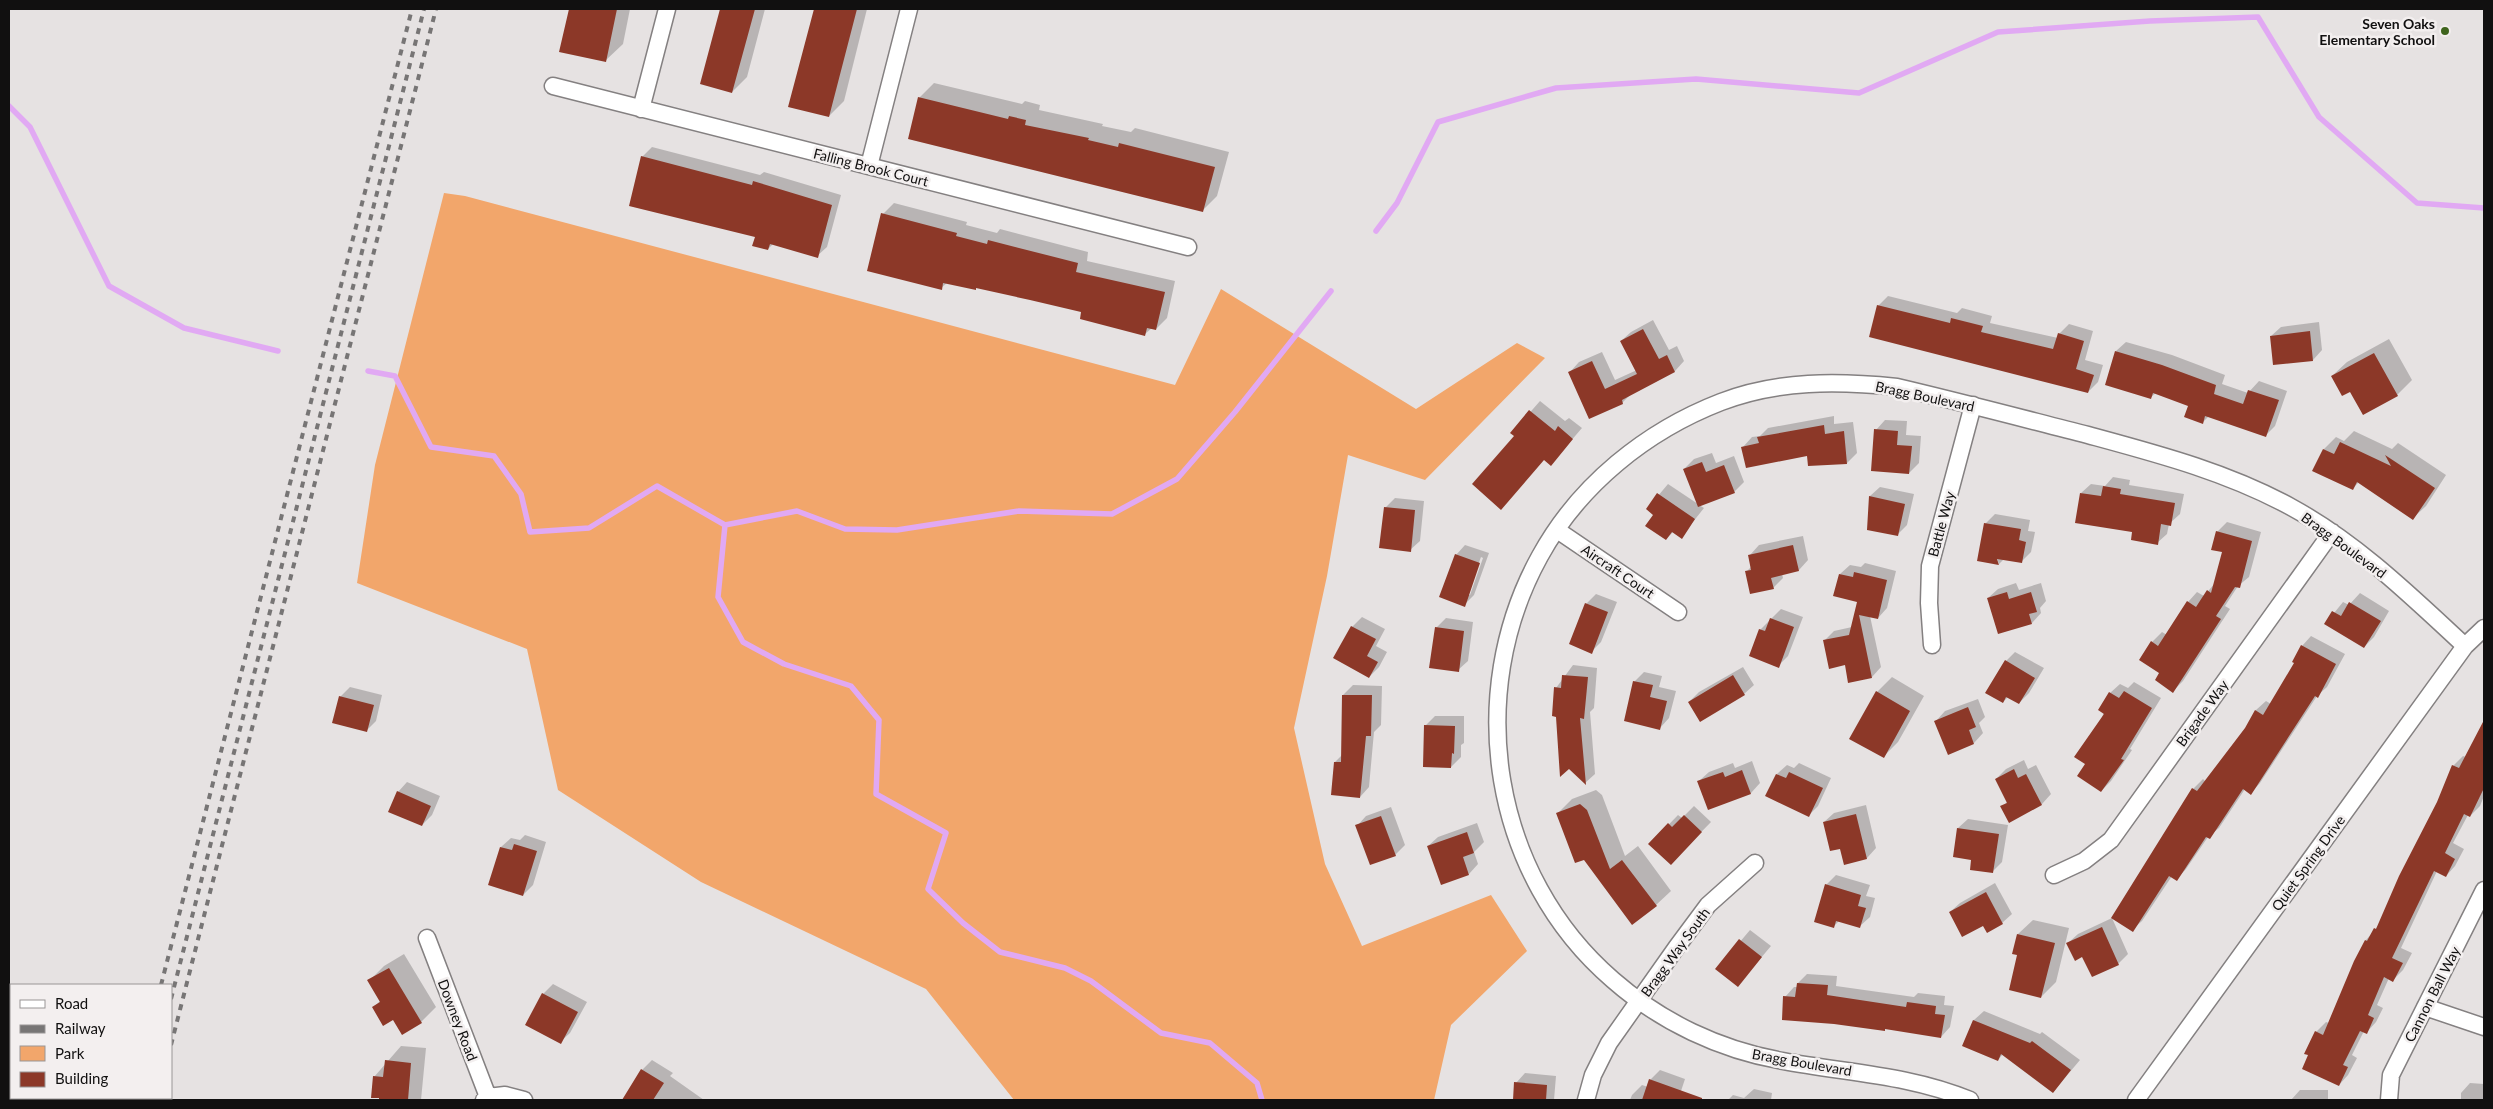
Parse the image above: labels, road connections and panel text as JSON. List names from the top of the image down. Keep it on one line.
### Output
{"streets":{"street":["Falling Brook Court","Bragg Boulevard","Battle Way","Aircraft Court","Brigade Way","Quiet Spring Drive","Bragg Way South","Cannon Ball Way","Downey Road"]},"crossings":[["Bragg Boulevard","Battle Way"],["Bragg Boulevard","Aircraft Court"],["Bragg Boulevard","Brigade Way"],["Bragg Boulevard","Quiet Spring Drive"],["Bragg Boulevard","Bragg Way South"]],"places":["Seven Oaks Elementary School"],"legend":["Road","Railway","Park","Building"]}
